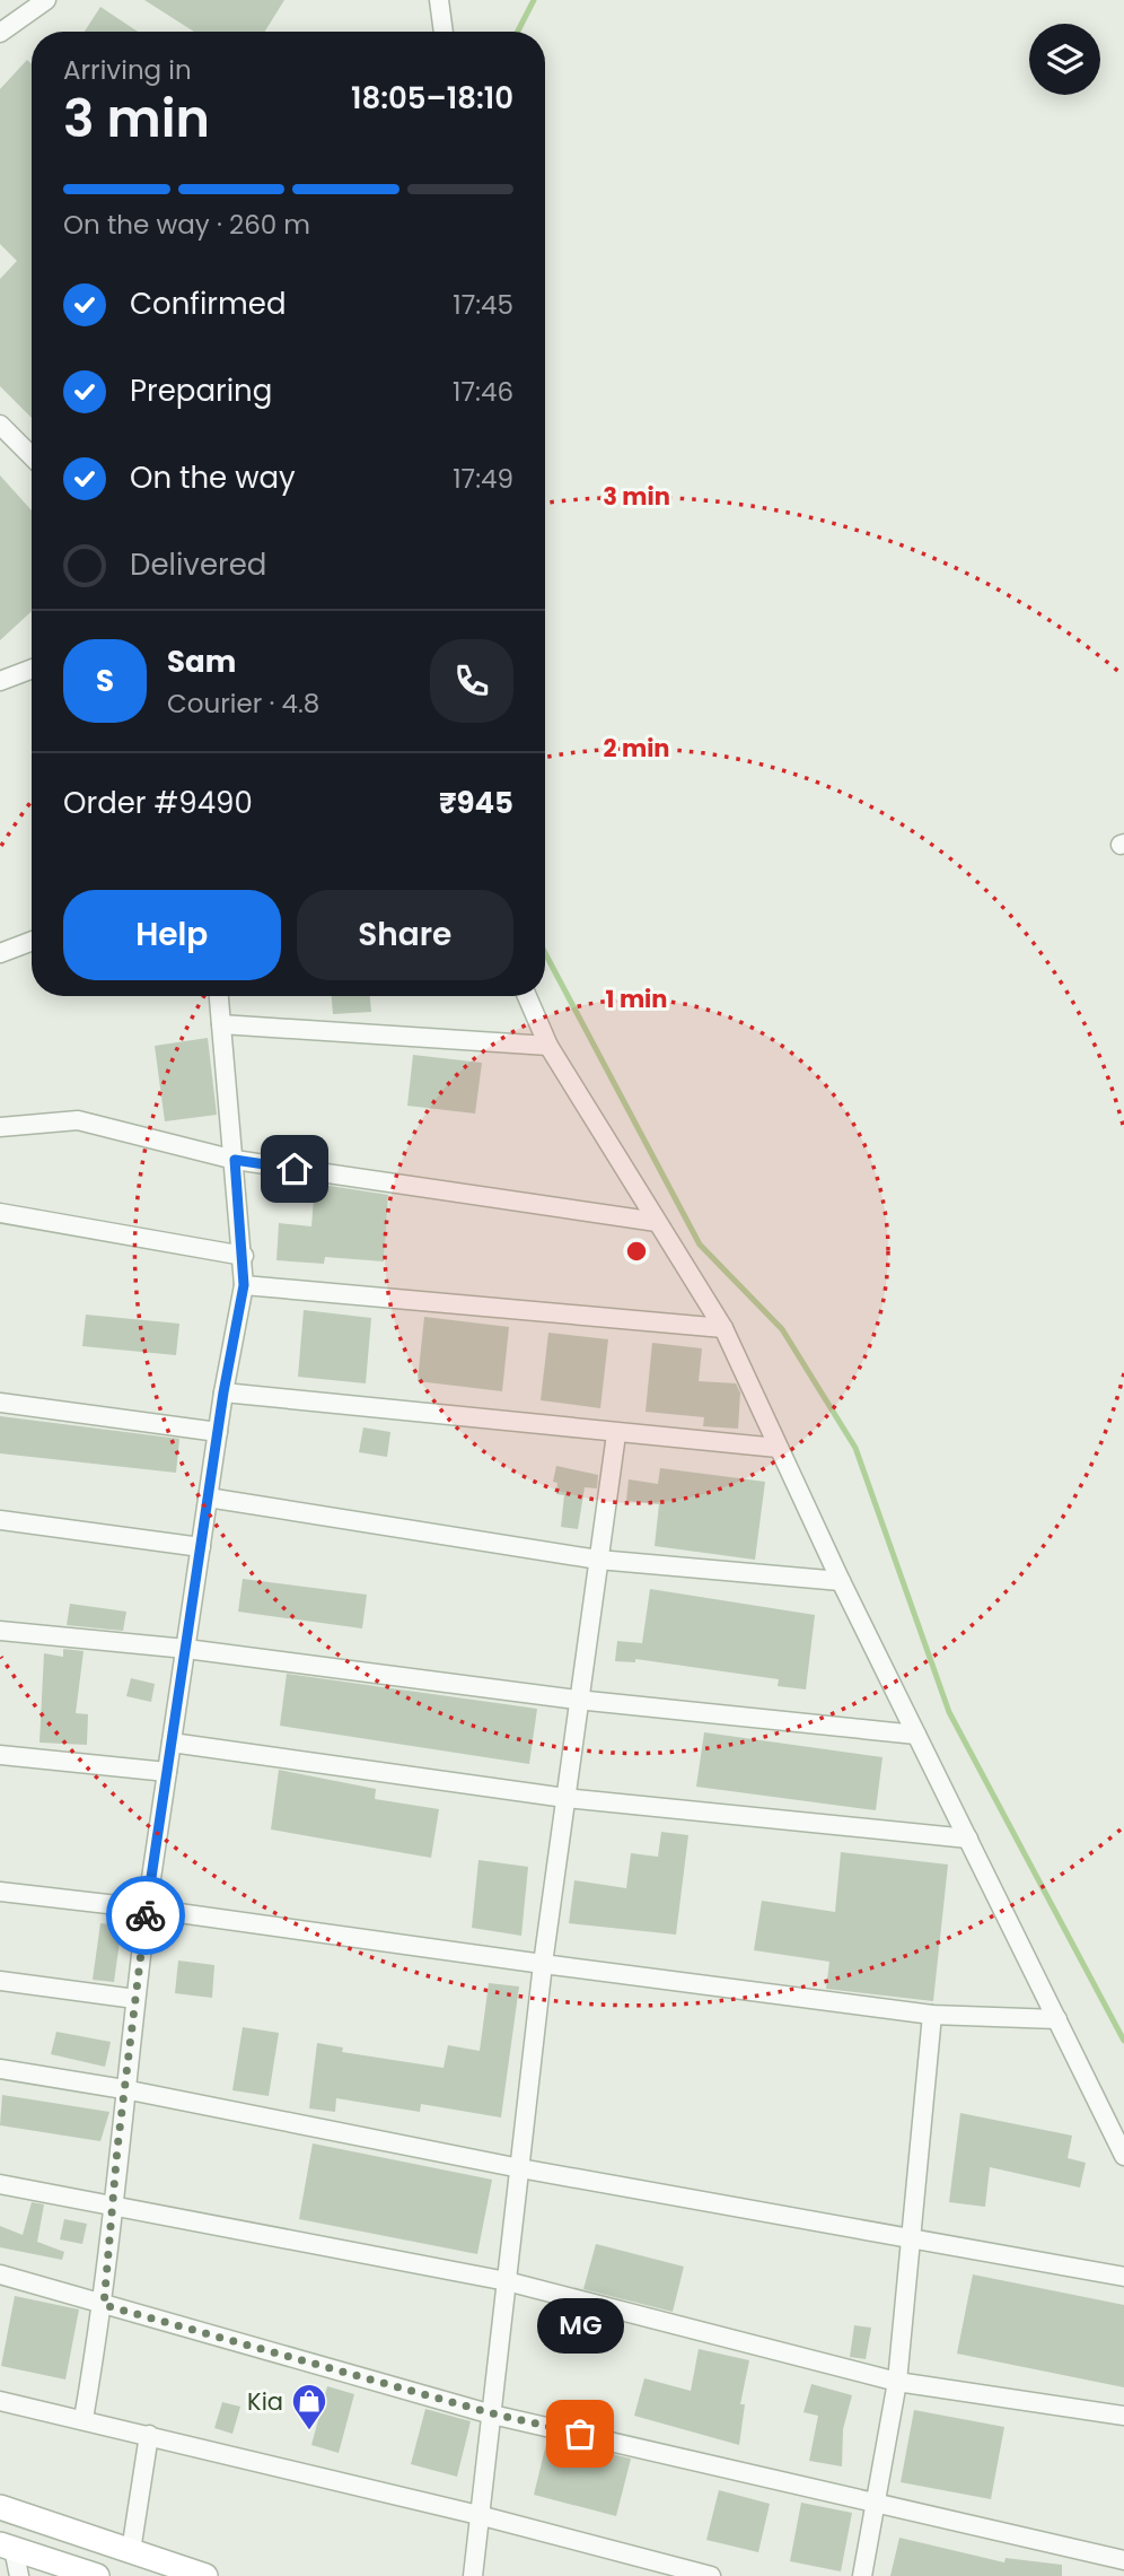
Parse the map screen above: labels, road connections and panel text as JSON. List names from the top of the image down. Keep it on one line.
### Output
{"places":{"shop":["Kia"],"other":["MG"]},"page":{"heading":["3 min","Arriving in","18:05–18:10"],"panel":["Sam","Courier · 4.8","Order #9490","₹945"],"bar":"On the way · 260 m","list":[["Confirmed","17:45"],["Preparing","17:46"],["On the way","17:49"],"Delivered"],"round":"S","buttons":["Help","Share"],"bubble":"MG"},"rings":["3 min","2 min","1 min"]}
